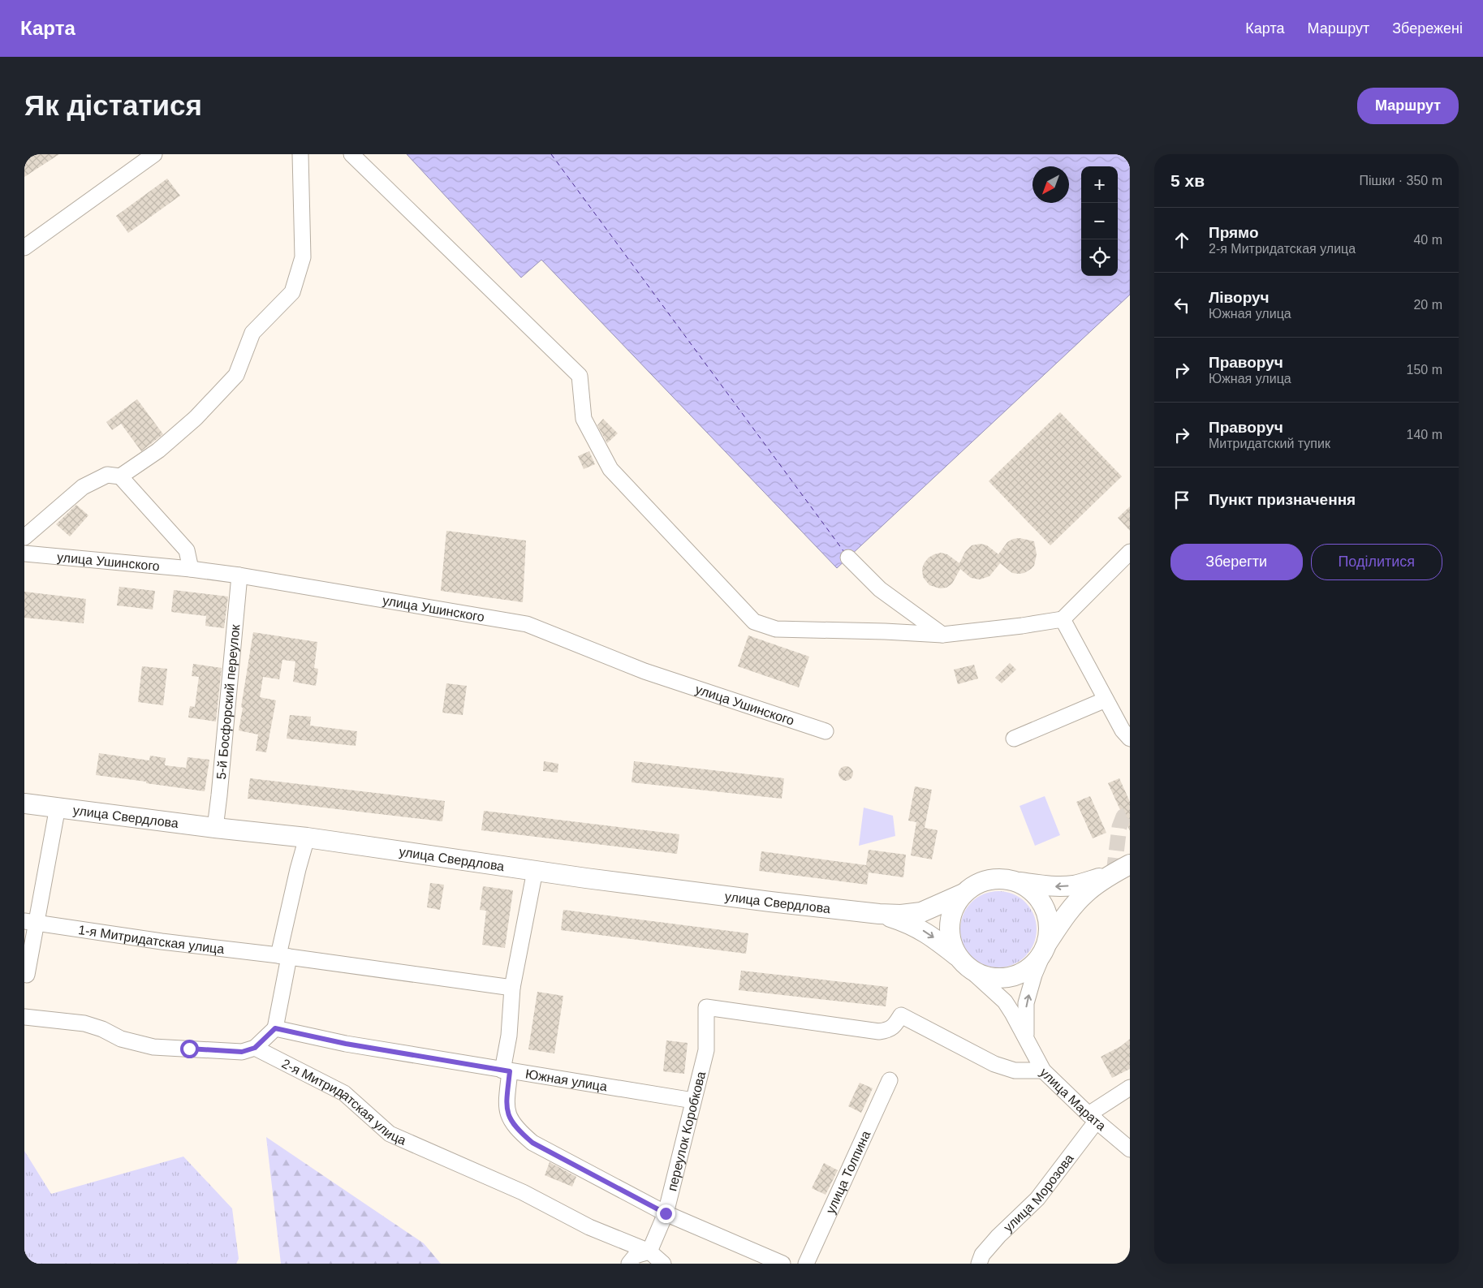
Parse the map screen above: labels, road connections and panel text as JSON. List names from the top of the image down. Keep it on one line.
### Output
{"streets":{"main road":["улица Свердлова"],"street":["улица Ушинского","5-й Босфорский переулок","1-я Митридатская улица","Южная улица","улица Марата","2-я Митридатская улица","переулок Коробкова","улица Толпина","улица Морозова"]},"crossings":[["улица Ушинского","5-й Босфорский переулок"],["5-й Босфорский переулок","улица Свердлова"],["Южная улица","переулок Коробкова"],["улица Марата","переулок Коробкова"],["улица Марата","улица Морозова"],["2-я Митридатская улица","переулок Коробкова"]],"north":"bottom left","page":{"header":"Карта","nav":["Карта","Маршрут","Збережені"],"buttons":["Маршрут",["Зберегти","Поділитися"]],"title":"Як дістатися","heading":["5 хв","Пішки · 350 m"],"map_buttons":["+","−"],"list":[["Прямо","2-я Митридатская улица","40 m"],["Ліворуч","Южная улица","20 m"],["Праворуч","Южная улица","150 m"],["Праворуч","Митридатский тупик","140 m"],"Пункт призначення"]}}
